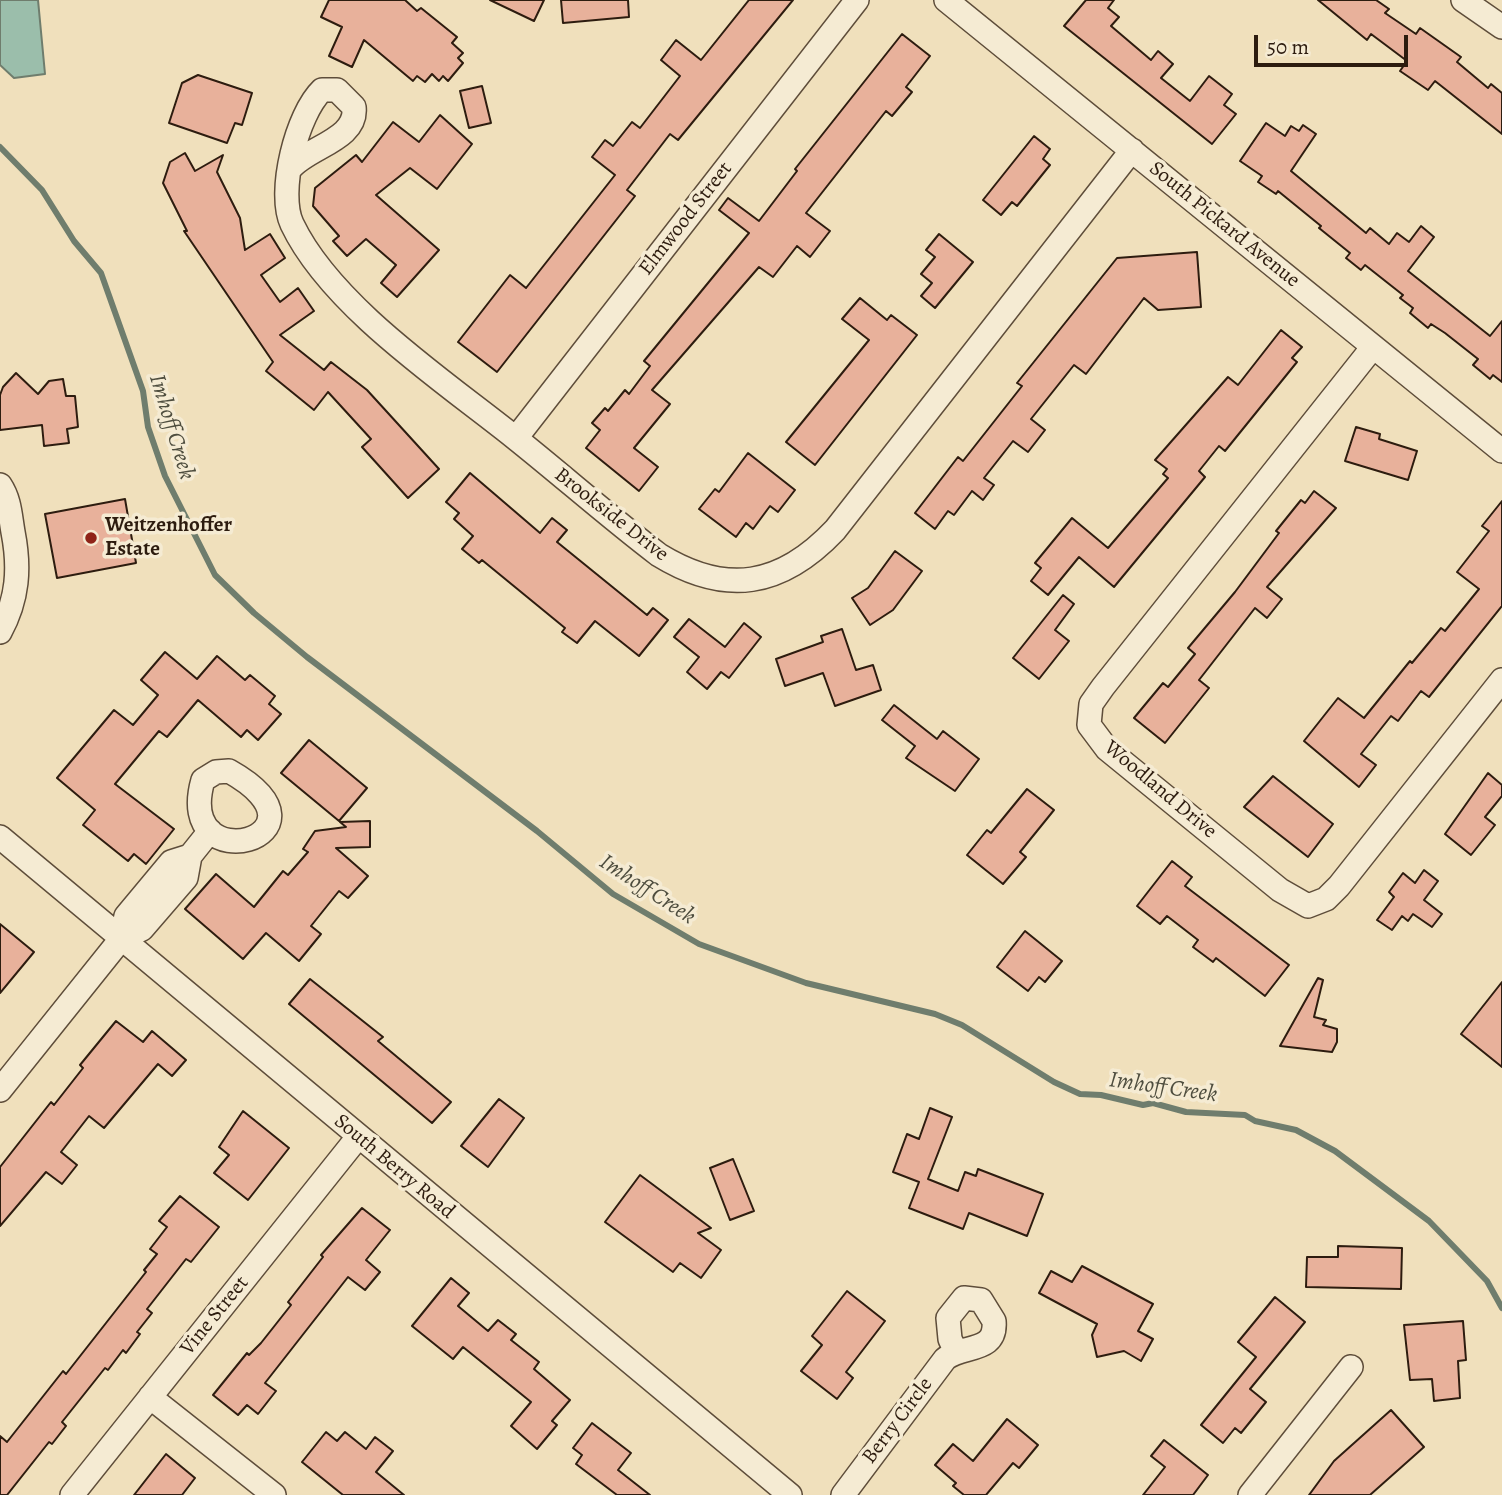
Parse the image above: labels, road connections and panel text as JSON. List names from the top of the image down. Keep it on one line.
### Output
{"streets":{"street":["Elmwood Street","South Pickard Avenue","Brookside Drive","Woodland Drive","South Berry Road","Vine Street","Berry Circle"]},"crossings":[["Elmwood Street","Brookside Drive"],["South Pickard Avenue","Brookside Drive"],["South Pickard Avenue","Woodland Drive"],["South Berry Road","Vine Street"]],"water":["Imhoff Creek"],"places":["Weitzenhoffer Estate"],"scale_bar":"50 m"}
